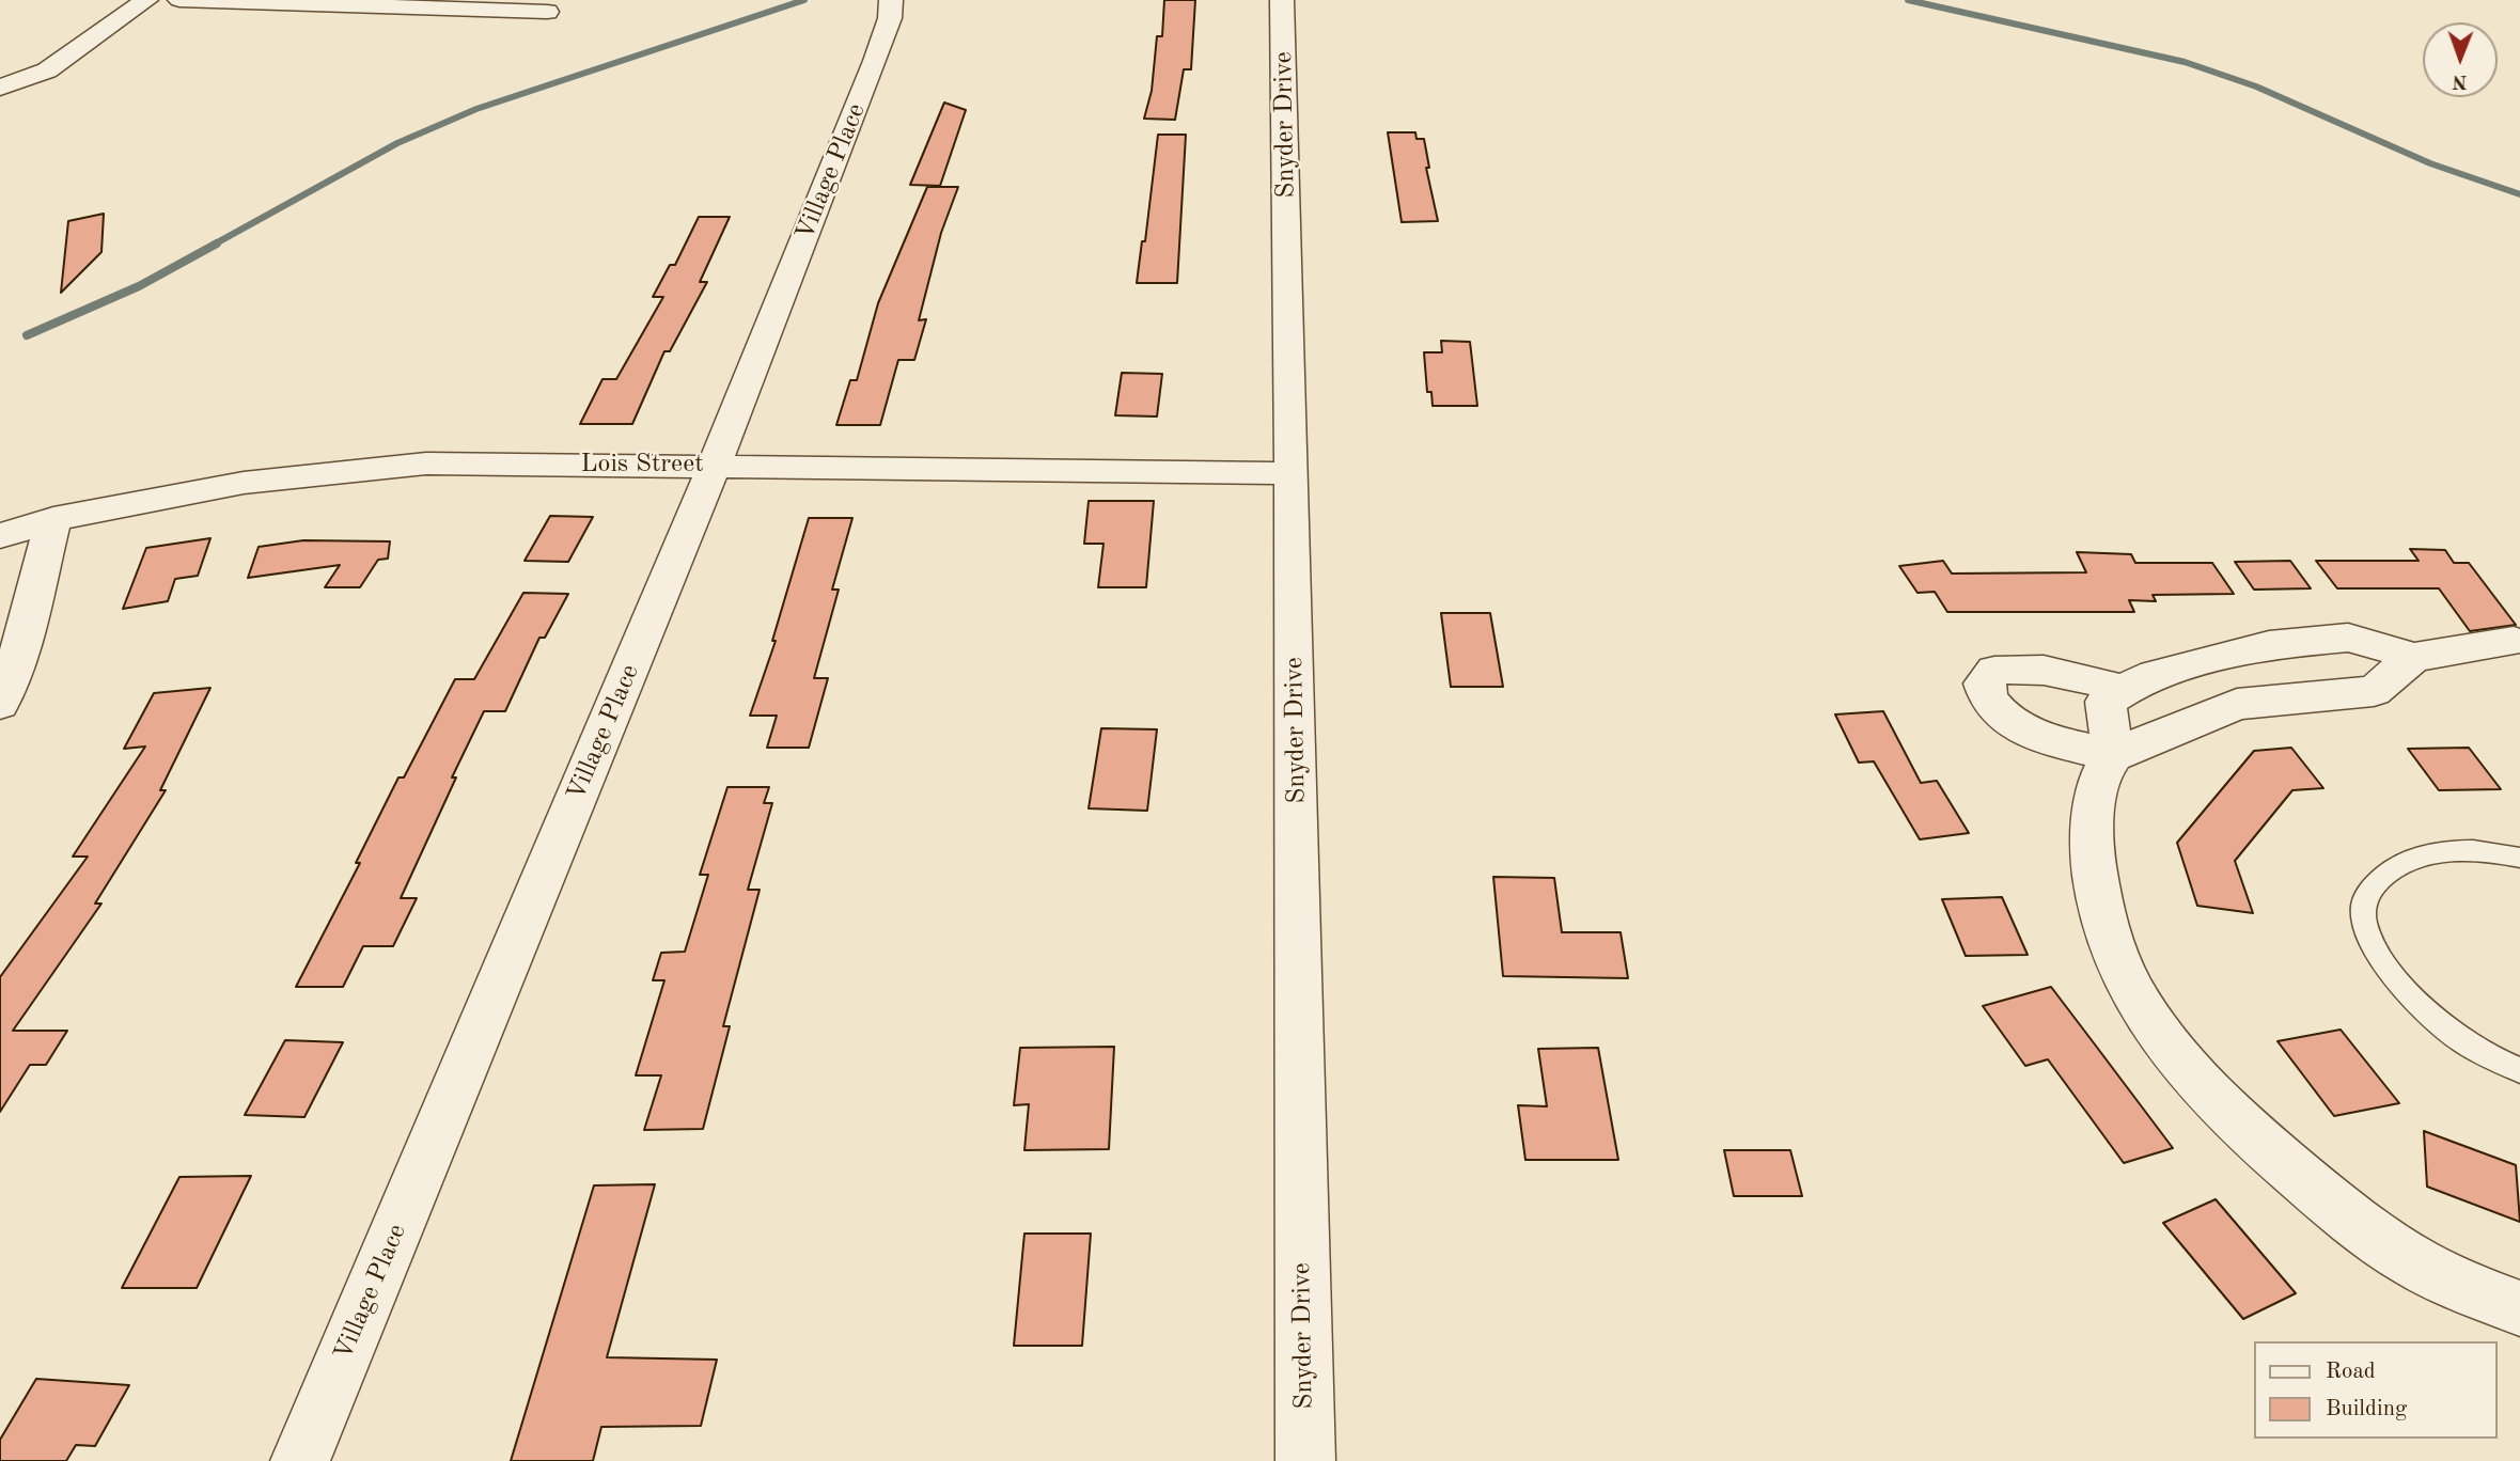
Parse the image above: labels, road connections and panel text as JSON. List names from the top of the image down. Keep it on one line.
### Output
{"streets":{"street":["Snyder Drive","Village Place","Lois Street"]},"crossings":[["Snyder Drive","Lois Street"],["Village Place","Lois Street"]],"legend":["Road","Building"],"north":"bottom"}
